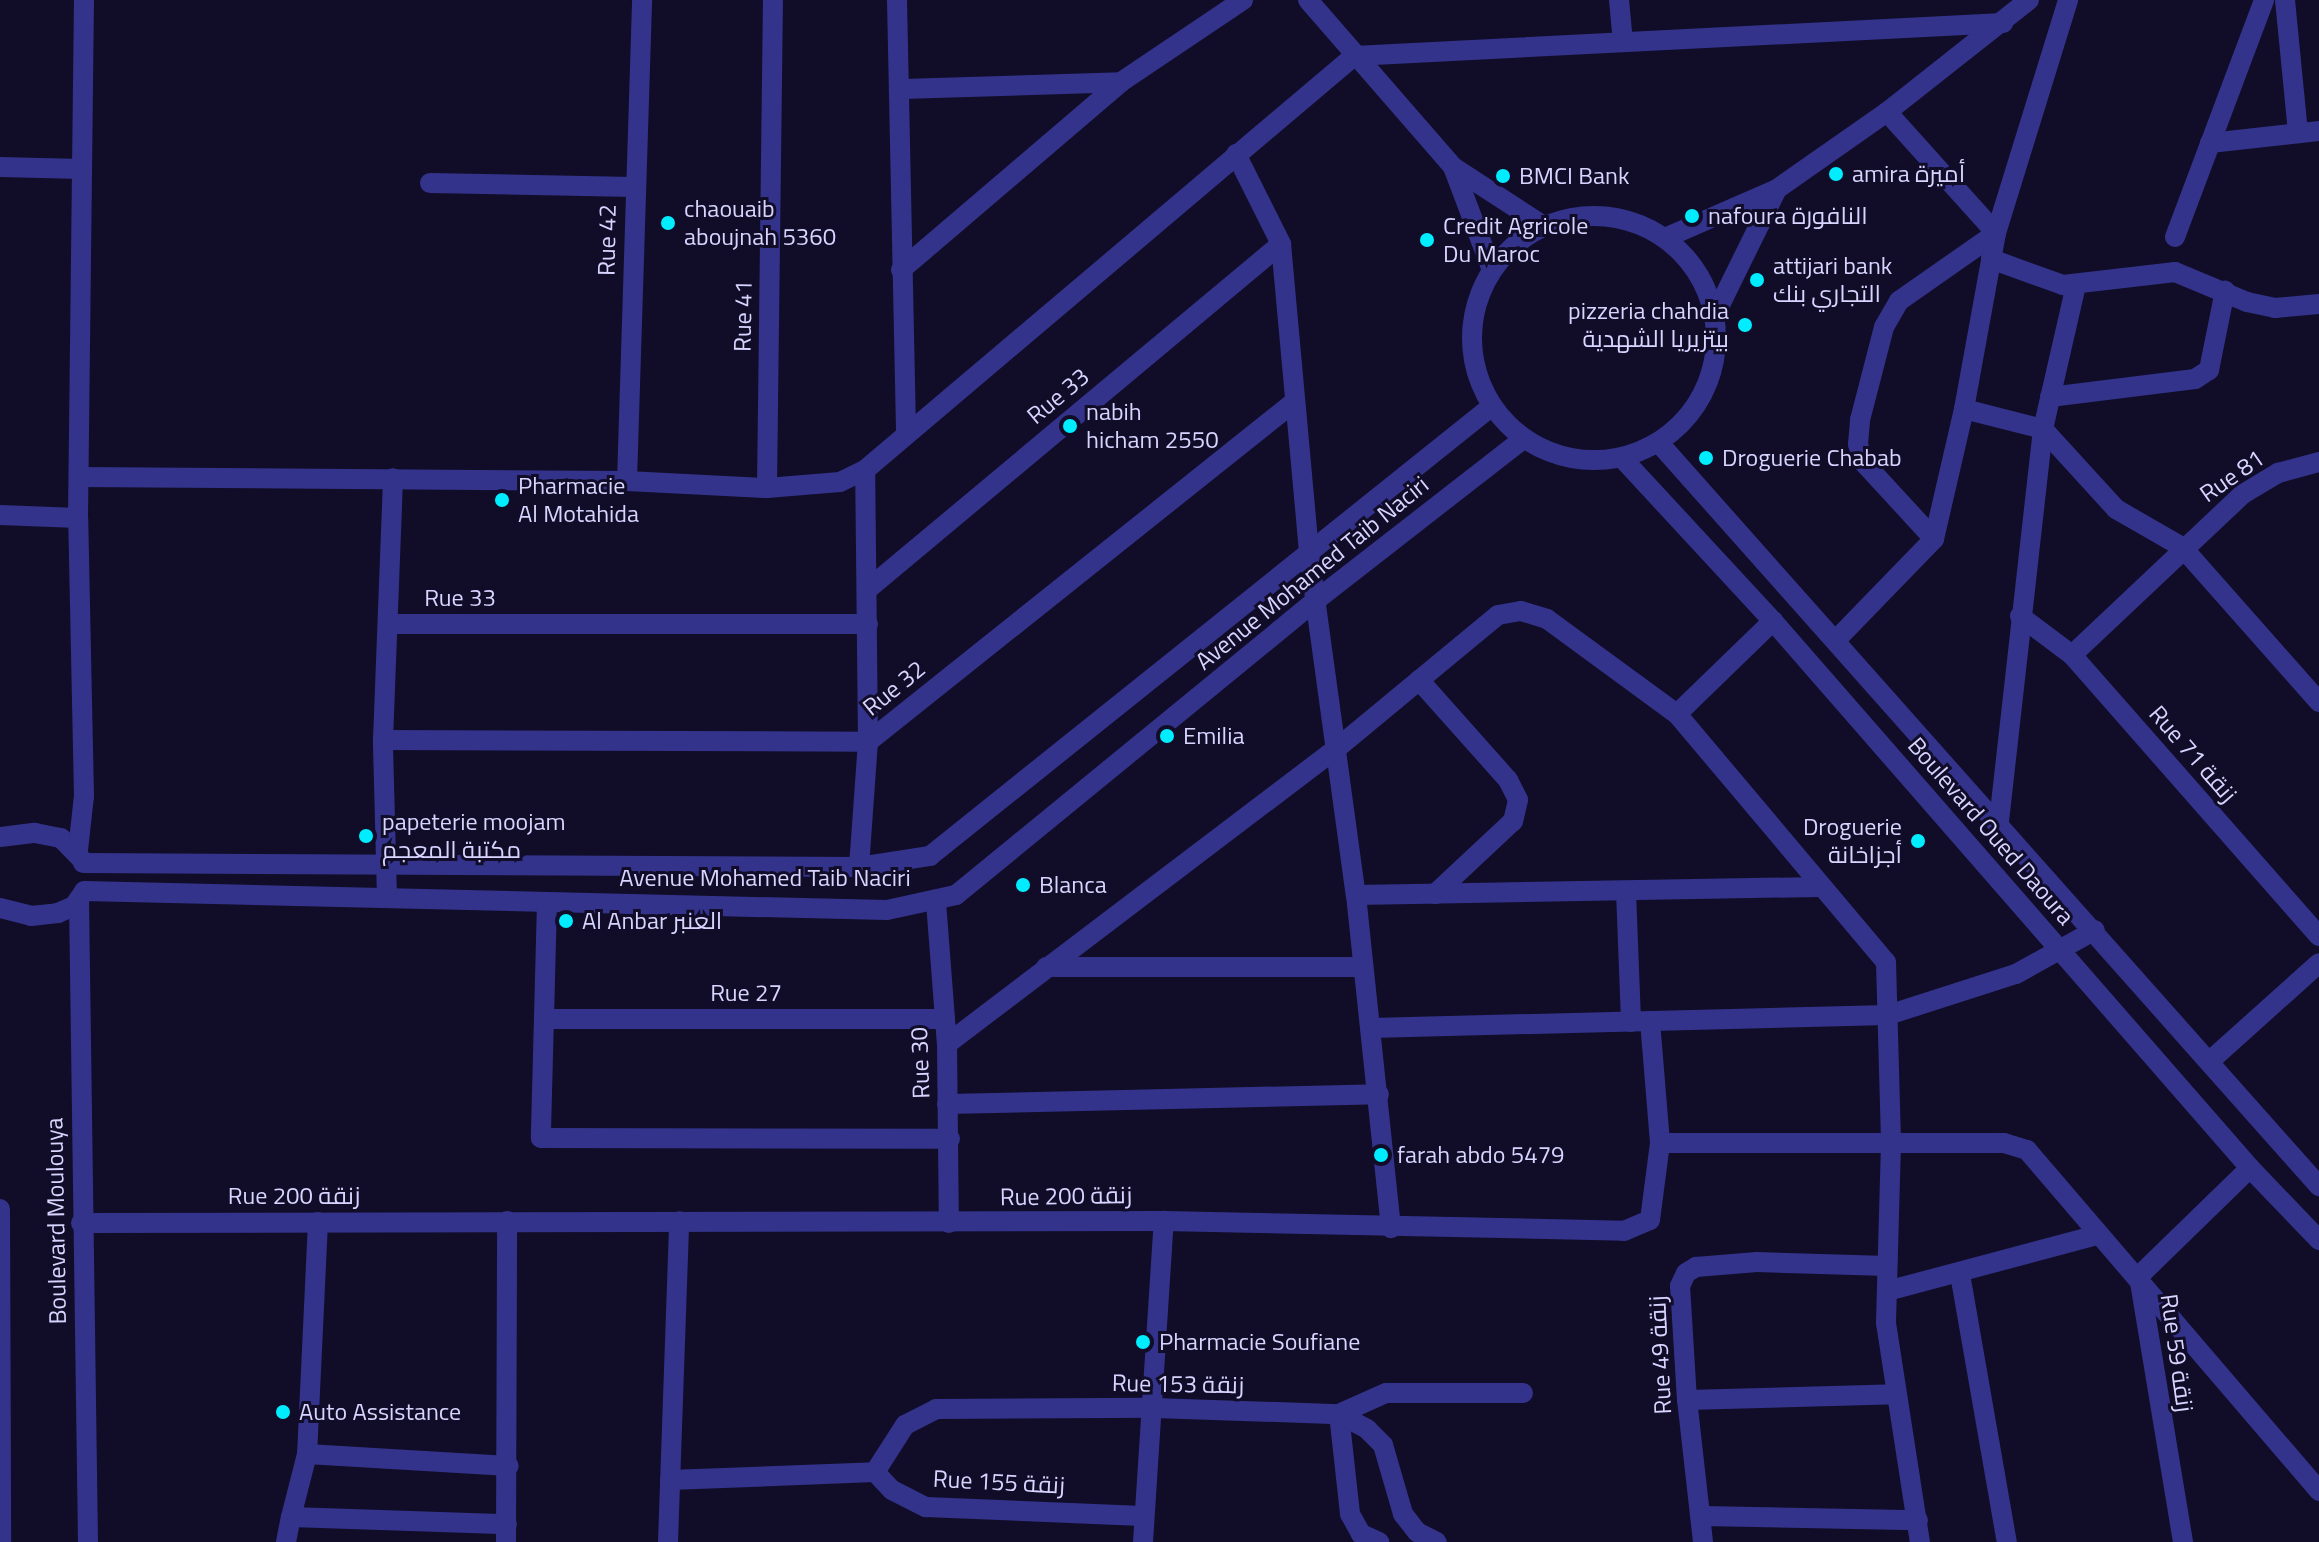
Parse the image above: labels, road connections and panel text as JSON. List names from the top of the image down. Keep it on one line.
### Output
{"streets":{"street":["Rue 42","Rue 41","Rue 33","Rue 81","Avenue Mohamed Taib Naciri","Rue 32","Rue 71 زنقة","Boulevard Oued Daoura","Rue 27","Rue 30","Rue 200 زنقة","Boulevard Moulouya","Rue 59 زنقة","Rue 49 زنقة","Rue 153 زنقة","Rue 155 زنقة"]},"crossings":[["Rue 81","Rue 71 زنقة"],["Avenue Mohamed Taib Naciri","Boulevard Oued Daoura"],["Avenue Mohamed Taib Naciri","Rue 30"],["Avenue Mohamed Taib Naciri","Boulevard Moulouya"],["Boulevard Oued Daoura","Rue 59 زنقة"],["Rue 27","Rue 30"],["Rue 30","Rue 200 زنقة"],["Rue 200 زنقة","Boulevard Moulouya"],["Rue 153 زنقة","Rue 155 زنقة"]],"places":["amira أميرة","BMCI Bank","nafoura النافورة","chaouaib aboujnah 5360","Credit Agricole Du Maroc","attijari bank التجاري بنك","pizzeria chahdia بيتزيريا الشهدية","nabih hicham 2550","Droguerie Chabab","Pharmacie Al Motahida","Emilia","papeterie moojam مكتبة المعجم","Droguerie أجزاخانة","Blanca","Al Anbar العنبر","farah abdo 5479","Pharmacie Soufiane","Auto Assistance"]}
